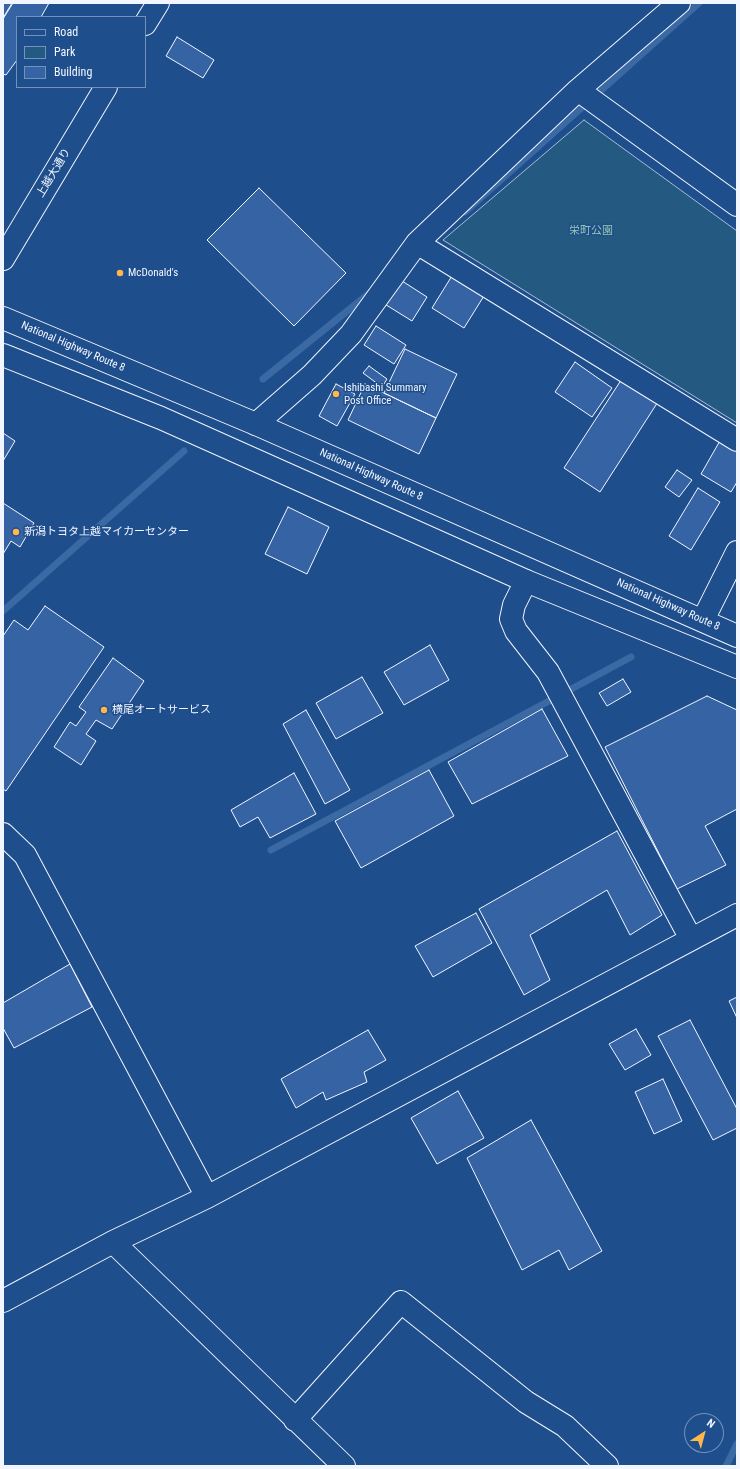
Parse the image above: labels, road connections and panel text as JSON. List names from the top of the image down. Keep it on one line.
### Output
{"streets":{"main road":["上越大通り","National Highway Route 8"]},"parks":["栄町公園"],"places":["McDonald's","Ishibashi Summary Post Office","新潟トヨタ上越マイカーセンター","横尾オートサービス"],"legend":["Road","Park","Building"],"north":"top right"}
